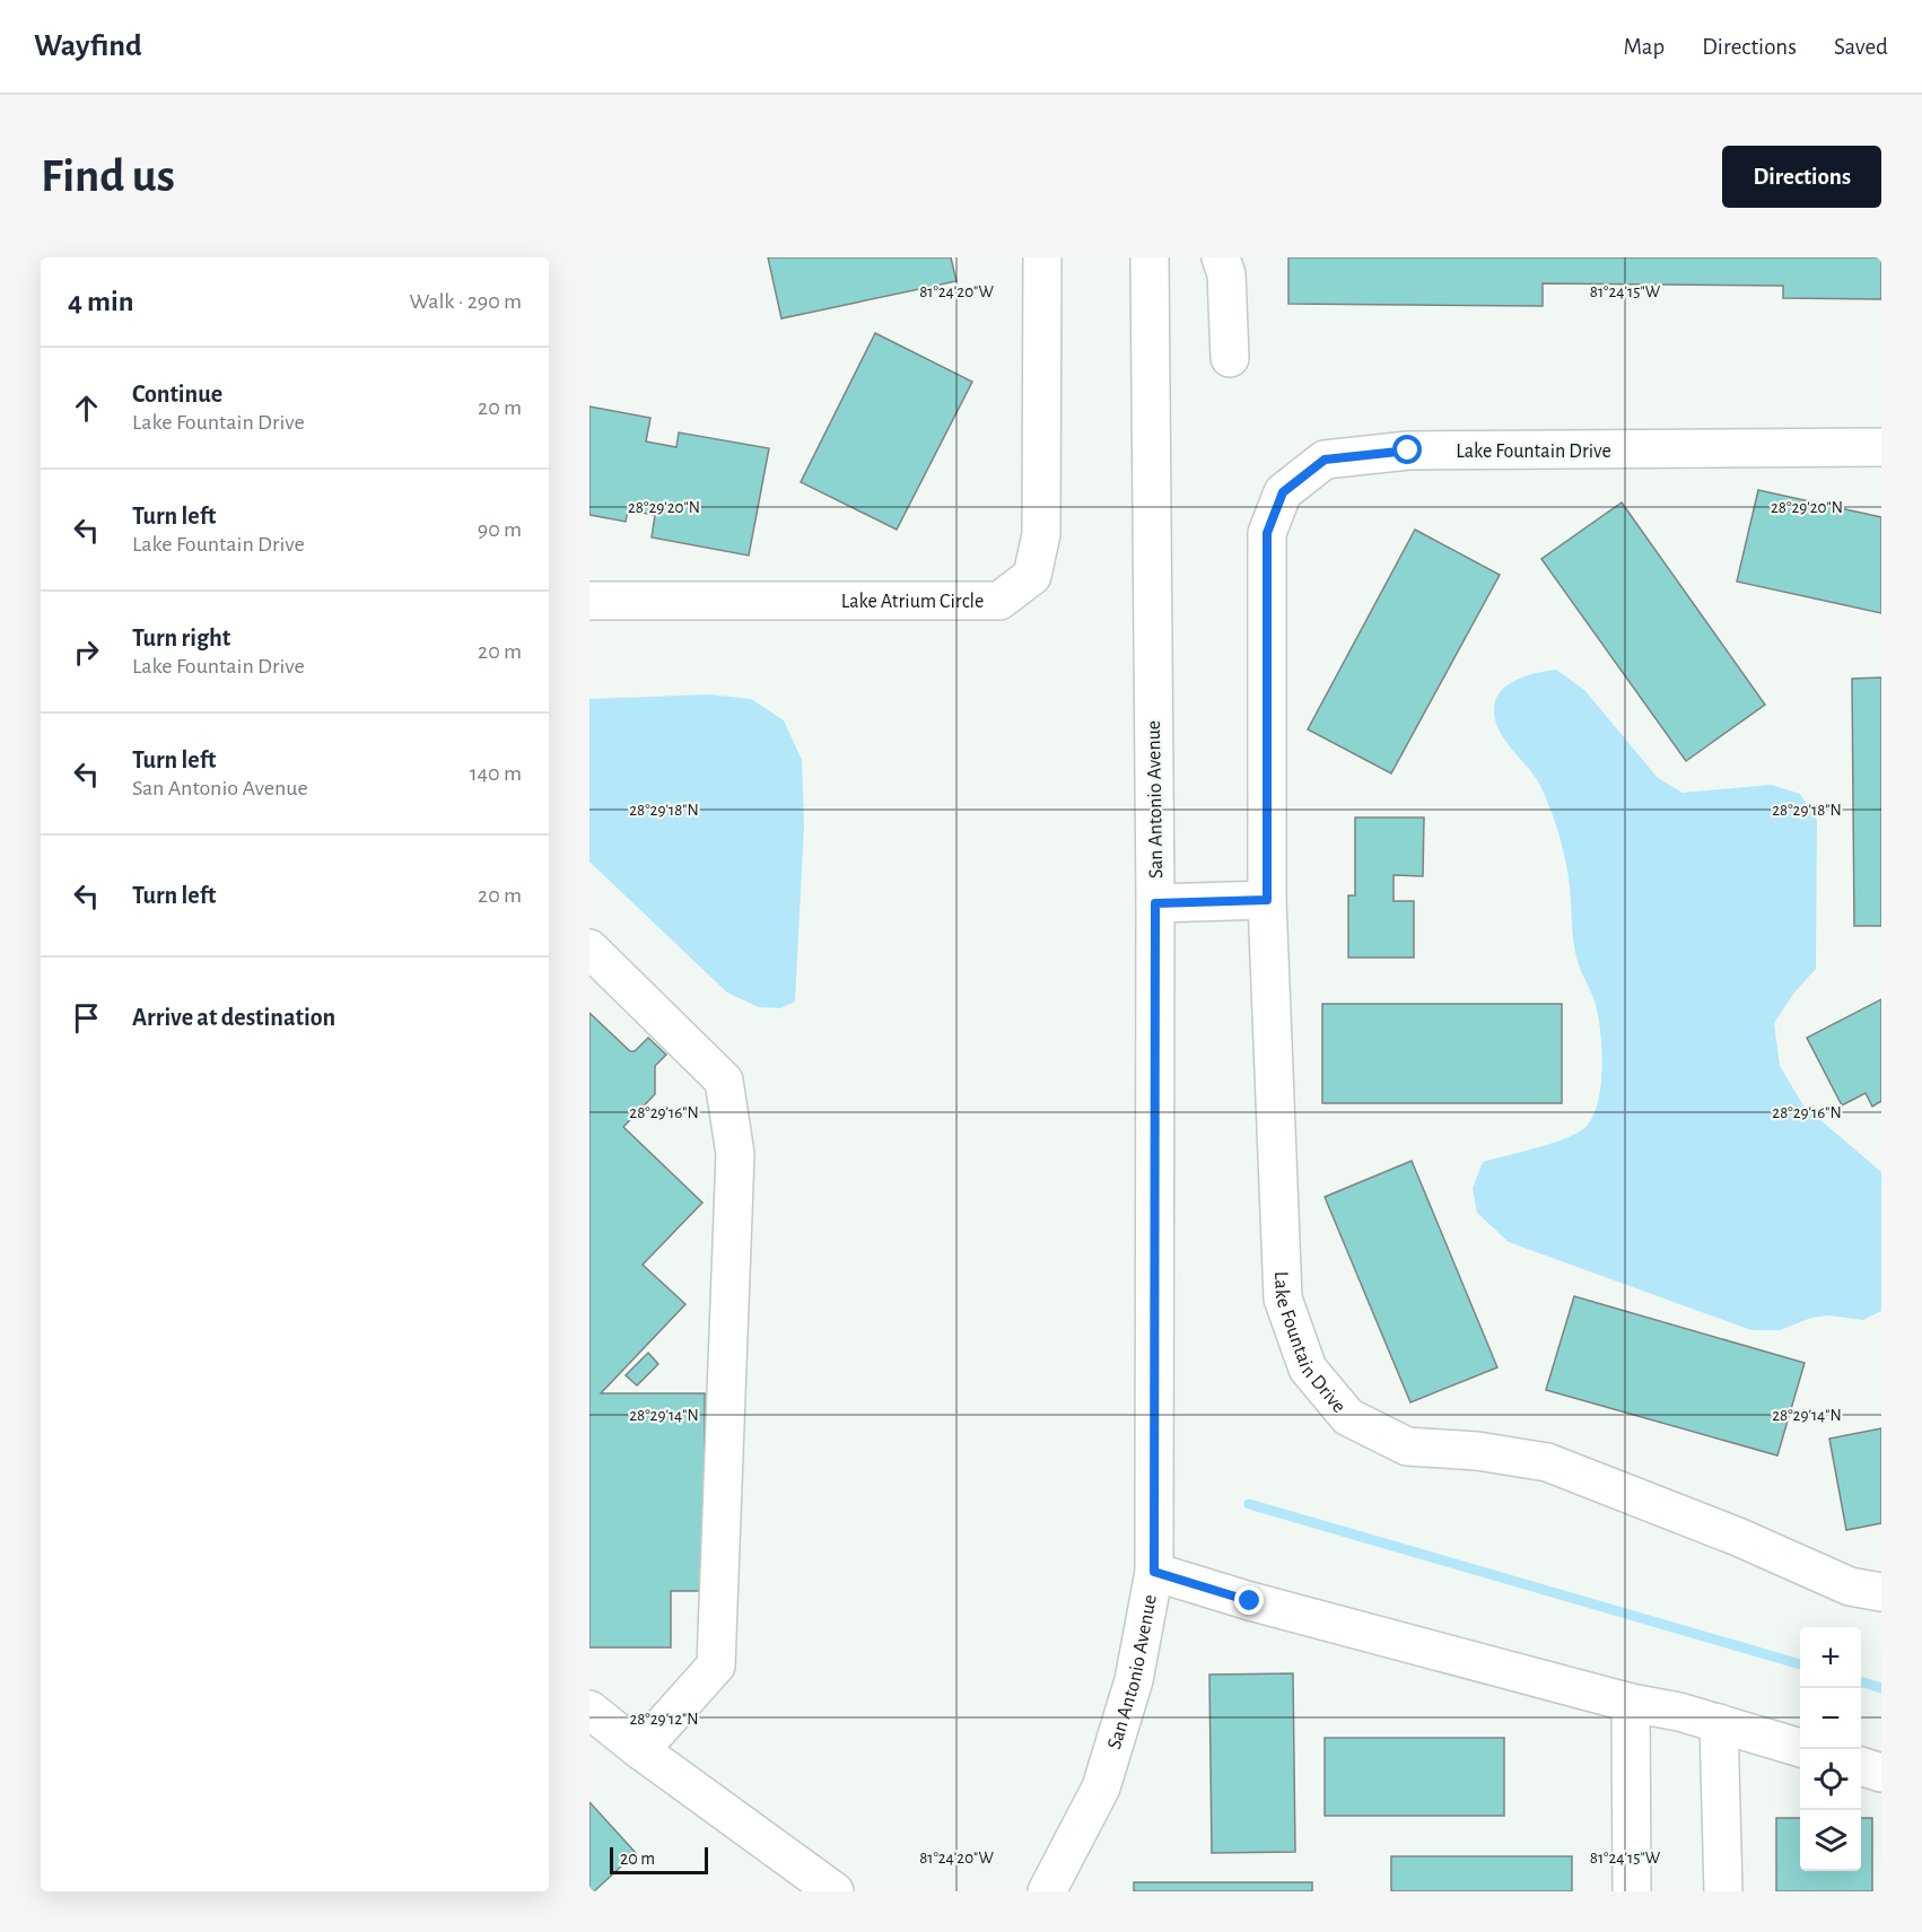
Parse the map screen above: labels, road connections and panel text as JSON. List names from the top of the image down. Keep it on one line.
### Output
{"streets":{"street":["Lake Fountain Drive","Lake Atrium Circle","San Antonio Avenue"]},"scale_bar":"20 m","page":{"header":"Wayfind","nav":["Map","Directions","Saved"],"buttons":"Directions","title":"Find us","heading":["4 min","Walk · 290 m"],"list":[["Continue","Lake Fountain Drive","20 m"],["Turn left","Lake Fountain Drive","90 m"],["Turn right","Lake Fountain Drive","20 m"],["Turn left","San Antonio Avenue","140 m"],["Turn left","20 m"],"Arrive at destination"],"map_buttons":["+","−"],"scale":"20 m"},"coordinates":["81°24'20\"W","81°24'15\"W","28°29'20\"N","28°29'18\"N","28°29'16\"N","28°29'14\"N","28°29'12\"N"]}
